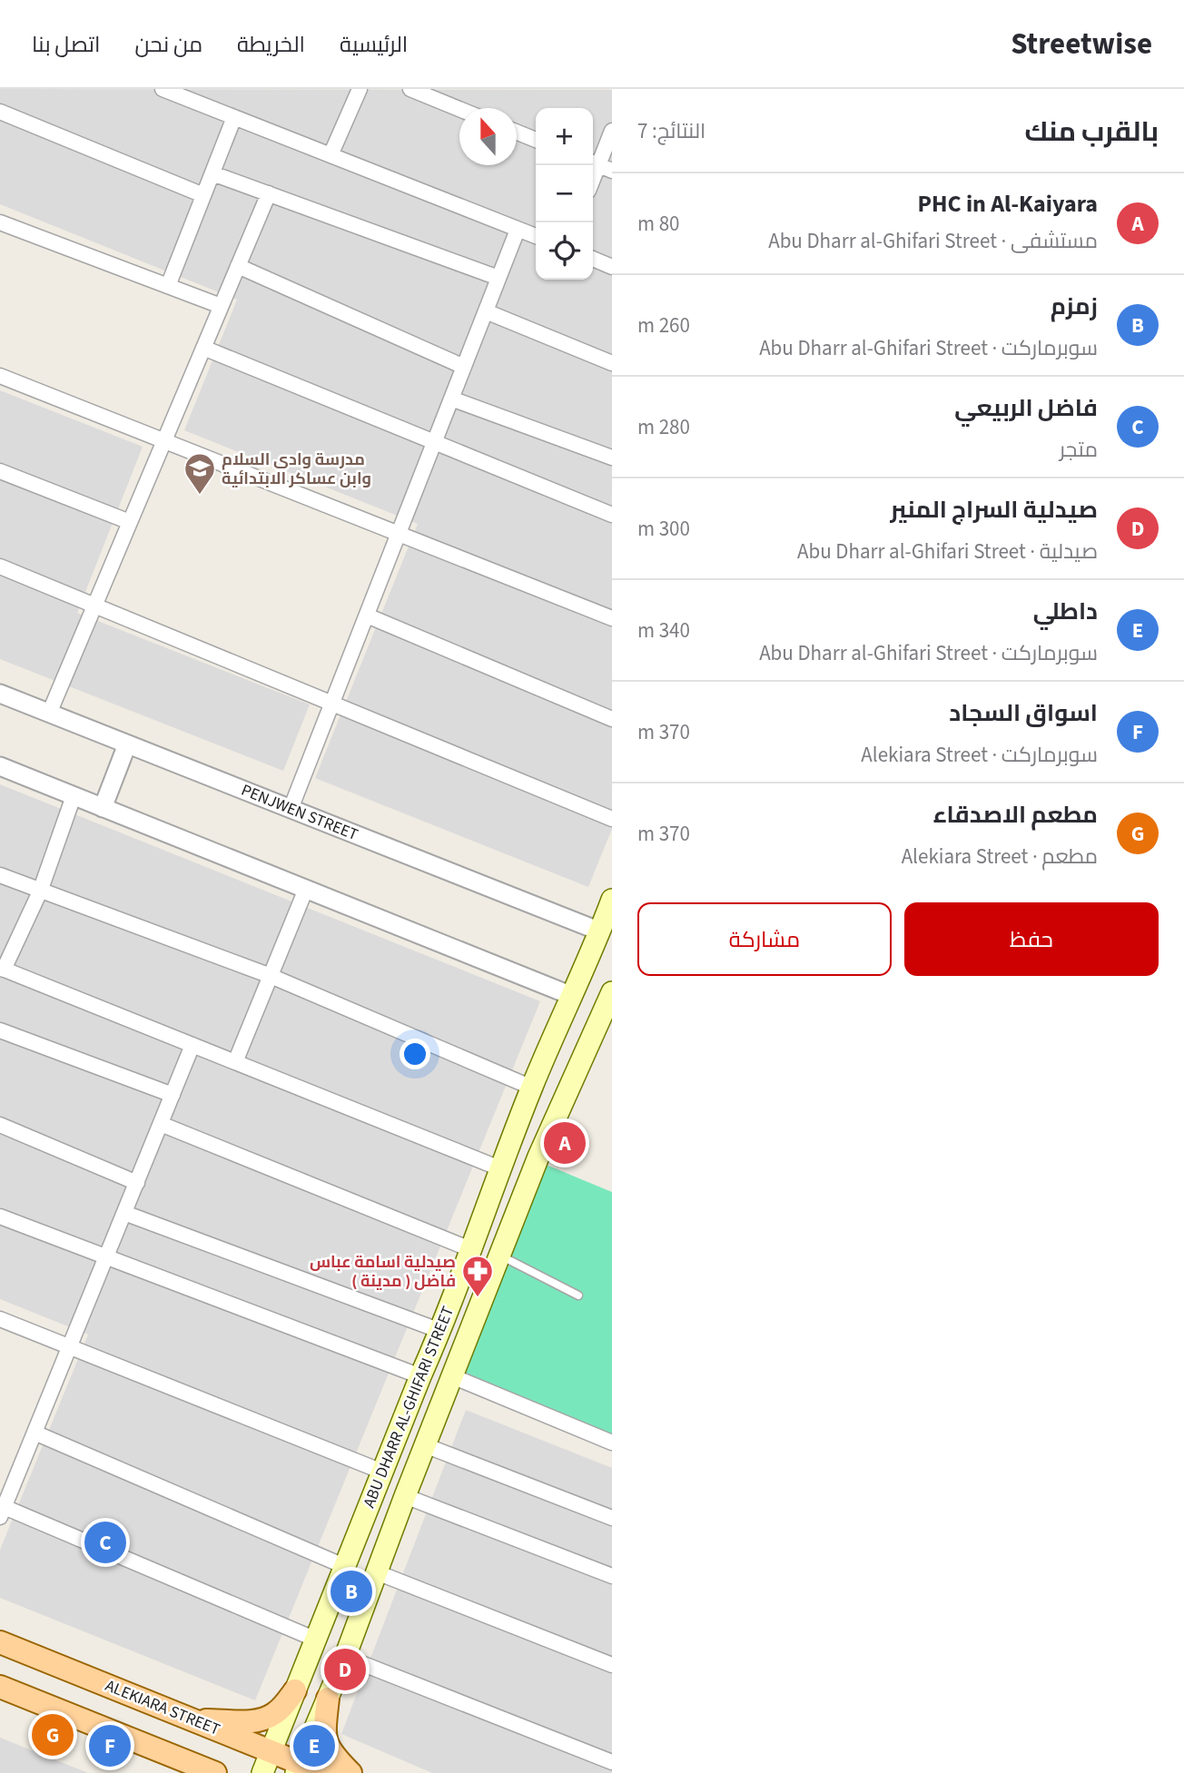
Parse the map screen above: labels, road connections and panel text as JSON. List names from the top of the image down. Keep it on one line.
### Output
{"streets":{"main road":["ABU DHARR AL-GHIFARI STREET","ALEKIARA STREET"],"street":["PENJWEN STREET"]},"crossings":[["PENJWEN STREET","ABU DHARR AL-GHIFARI STREET"],["ABU DHARR AL-GHIFARI STREET","ALEKIARA STREET"]],"places":{"school or university":["مدرسة وادي السلام وابن عساكر الابتدائية"],"pharmacy":["صيدلية اسامة عباس فاضل ( مدينة )"]},"north":"top","page":{"header":"Streetwise","nav":["الرئيسية","الخريطة","من نحن","اتصل بنا"],"heading":["بالقرب منك","النتائج: 7"],"map_buttons":["+","−"],"list":[{"mark":"A","name":"PHC in Al-Kaiyara","note":"مستشفى · Abu Dharr al-Ghifari Street","value":"80 m"},{"mark":"B","name":"زمزم","note":"سوبرماركت · Abu Dharr al-Ghifari Street","value":"260 m"},{"mark":"C","name":"فاضل الربيعي","note":"متجر","value":"280 m"},{"mark":"D","name":"صيدلية السراج المنير","note":"صيدلية · Abu Dharr al-Ghifari Street","value":"300 m"},{"mark":"E","name":"داطلي","note":"سوبرماركت · Abu Dharr al-Ghifari Street","value":"340 m"},{"mark":"F","name":"اسواق السجاد","note":"سوبرماركت · Alekiara Street","value":"370 m"},{"mark":"G","name":"مطعم الاصدقاء","note":"مطعم · Alekiara Street","value":"370 m"}],"buttons":["حفظ","مشاركة"],"pins":["A","C","B","D","G","E","F"]}}
